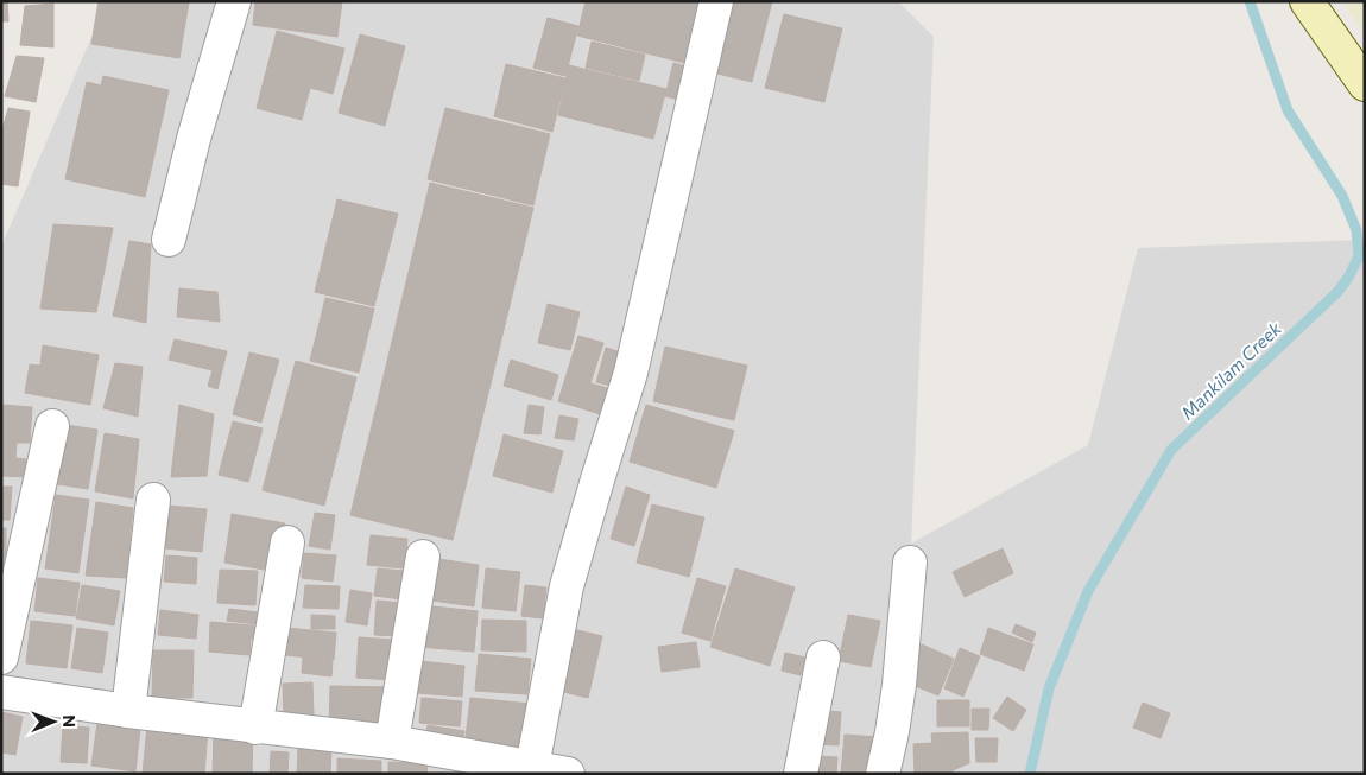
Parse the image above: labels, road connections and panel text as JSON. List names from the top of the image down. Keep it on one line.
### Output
{"water":["Mankilam Creek"],"north":"right"}
